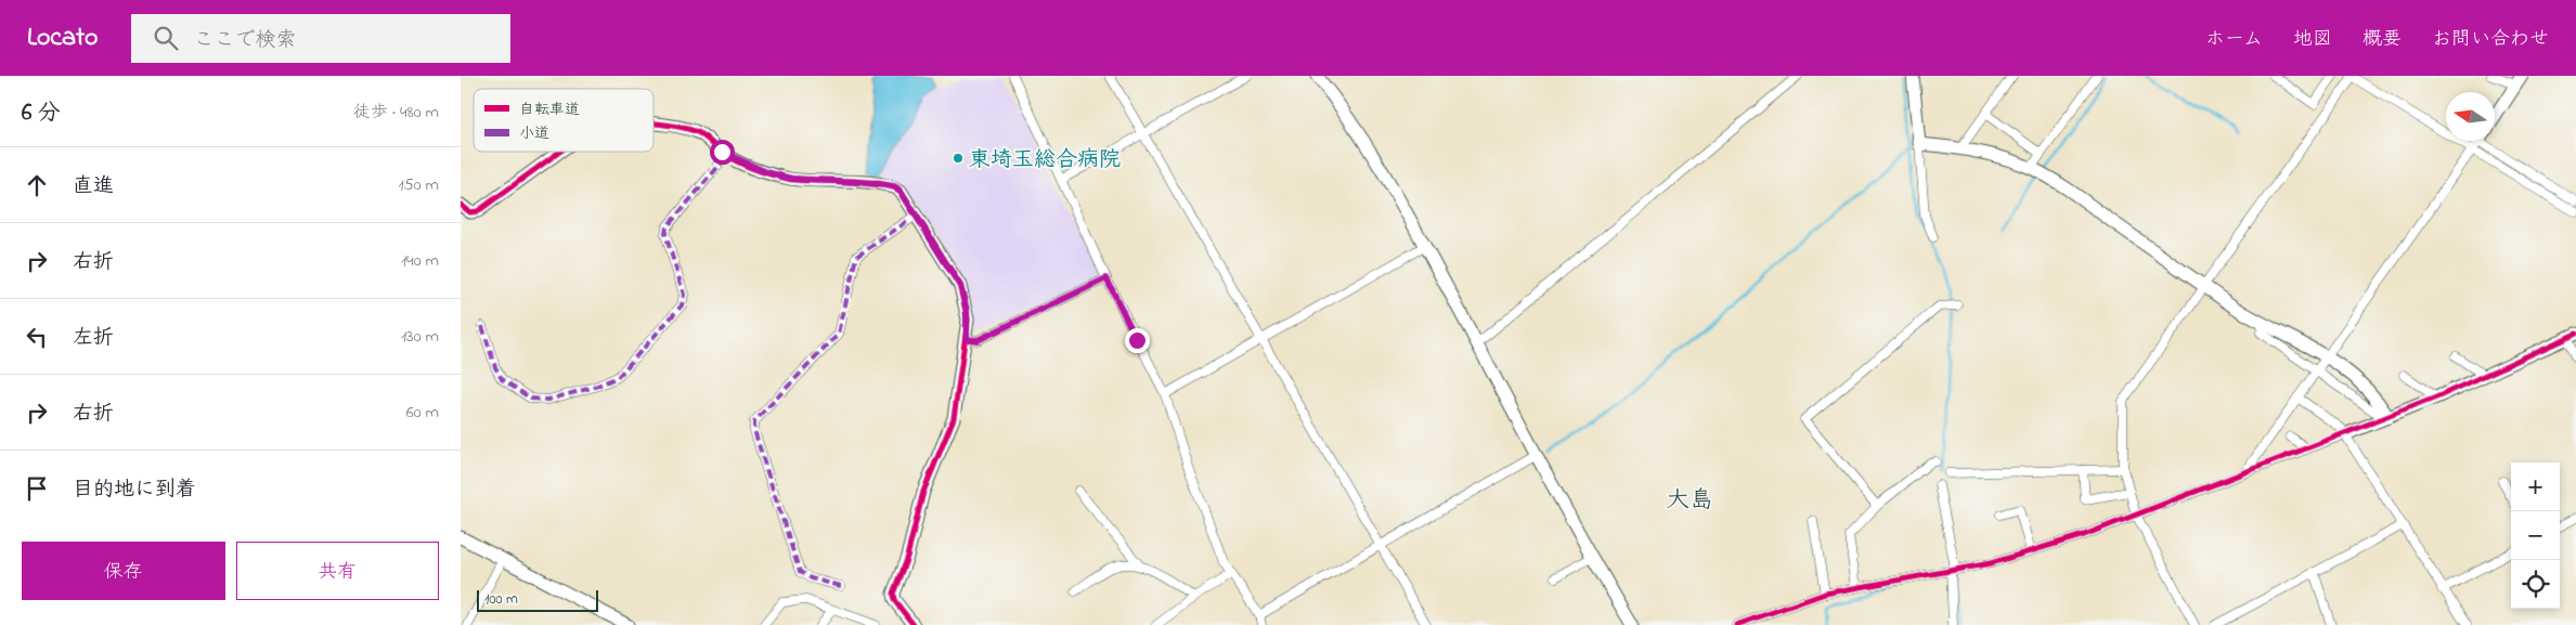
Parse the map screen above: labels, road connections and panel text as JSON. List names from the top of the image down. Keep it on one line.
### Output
{"districts":["大島"],"places":["東埼玉総合病院"],"legend":["自転車道","小道"],"scale_bar":"100 m","north":"left","page":{"header":"Locato","search":"ここで検索","nav":["ホーム","地図","概要","お問い合わせ"],"heading":["6 分","徒歩 · 480 m"],"list":[["直進","150 m"],["右折","140 m"],["左折","130 m"],["右折","60 m"],"目的地に到着"],"map_buttons":["+","−"],"buttons":["保存","共有"],"scale":"100 m"}}
